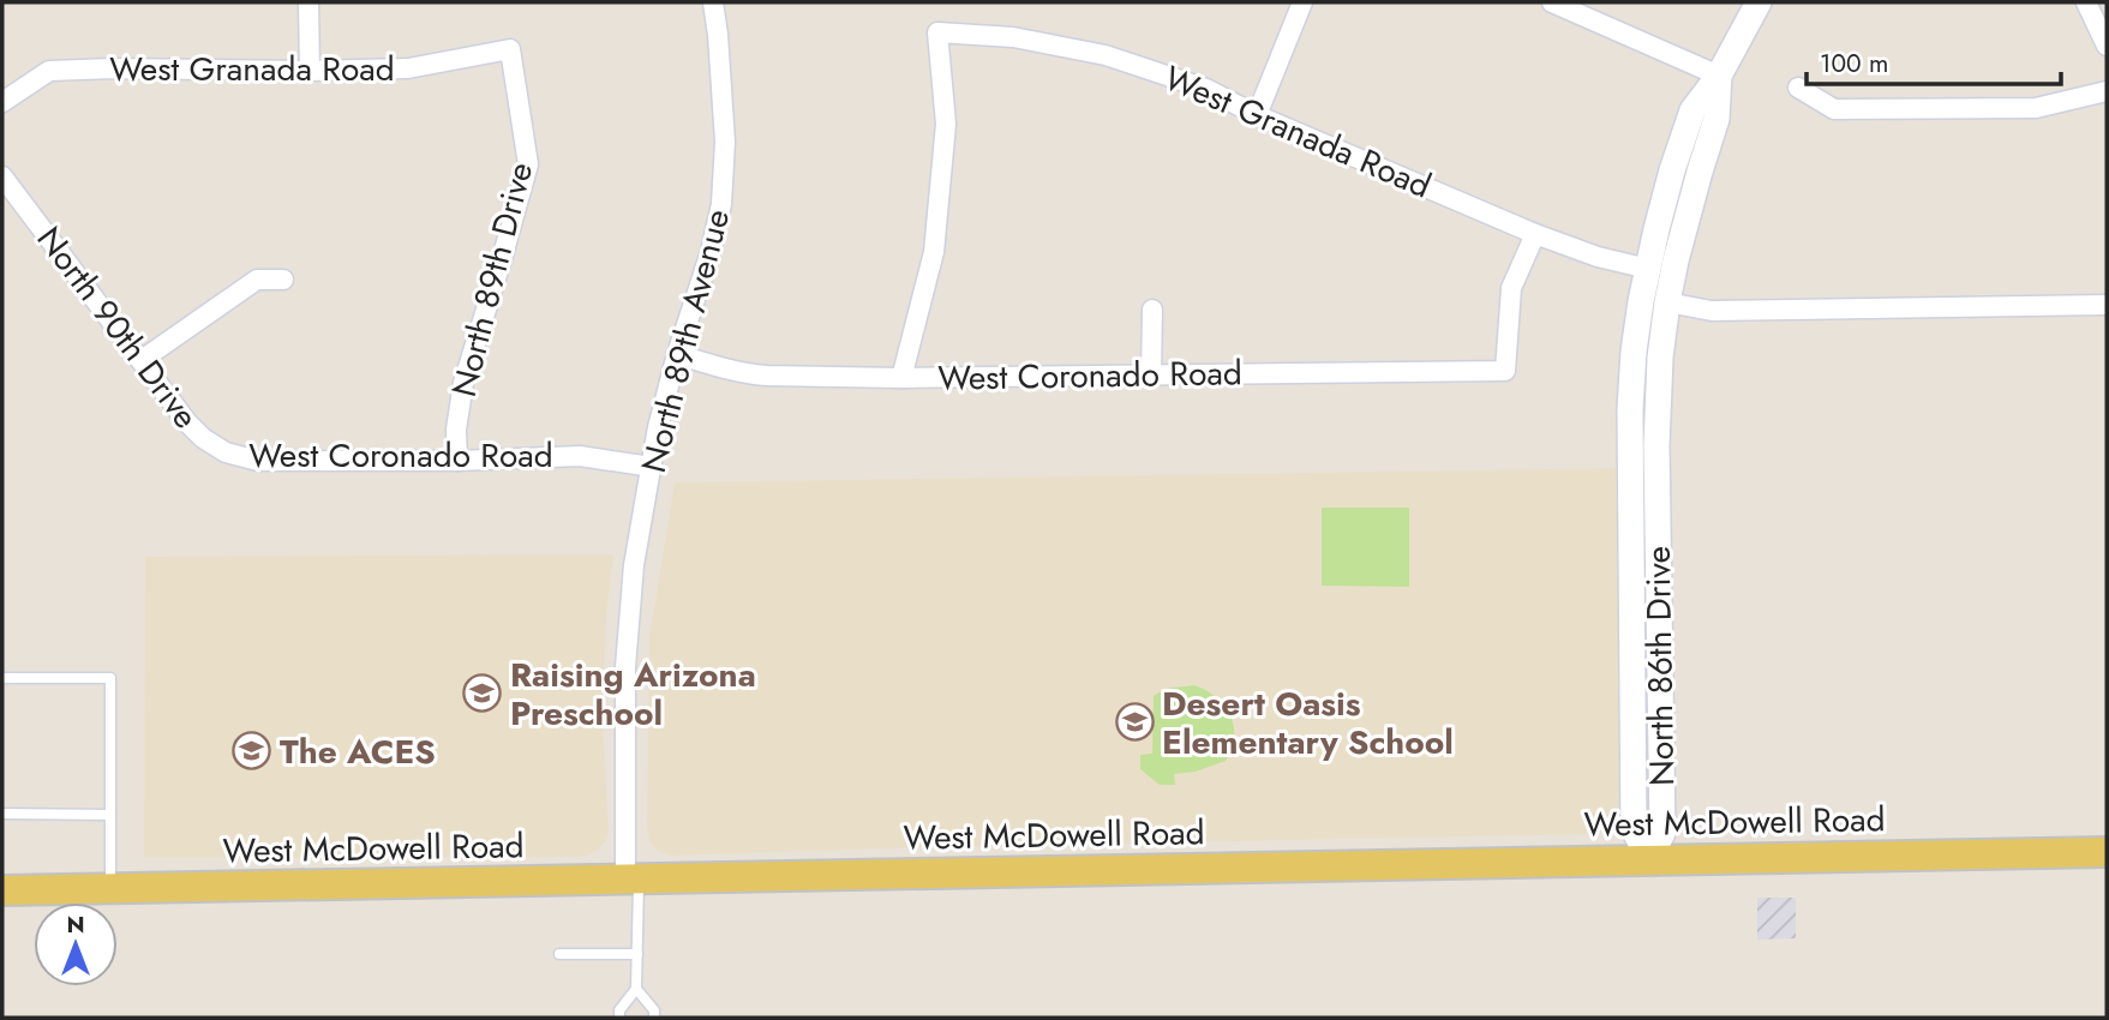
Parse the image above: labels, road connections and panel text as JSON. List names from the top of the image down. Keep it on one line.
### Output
{"streets":{"main road":["West McDowell Road"],"street":["West Granada Road","North 89th Drive","North 90th Drive","North 89th Avenue","West Coronado Road","North 86th Drive"]},"crossings":[["West Granada Road","North 89th Drive"],["West Granada Road","West Coronado Road"],["West Granada Road","North 86th Drive"],["North 89th Drive","West Coronado Road"],["North 90th Drive","West Coronado Road"],["North 89th Avenue","West Coronado Road"],["North 89th Avenue","West McDowell Road"],["North 86th Drive","West McDowell Road"]],"places":{"school or university":["Raising Arizona Preschool","Desert Oasis Elementary School","The ACES"]},"scale_bar":"100 m","north":"top"}
